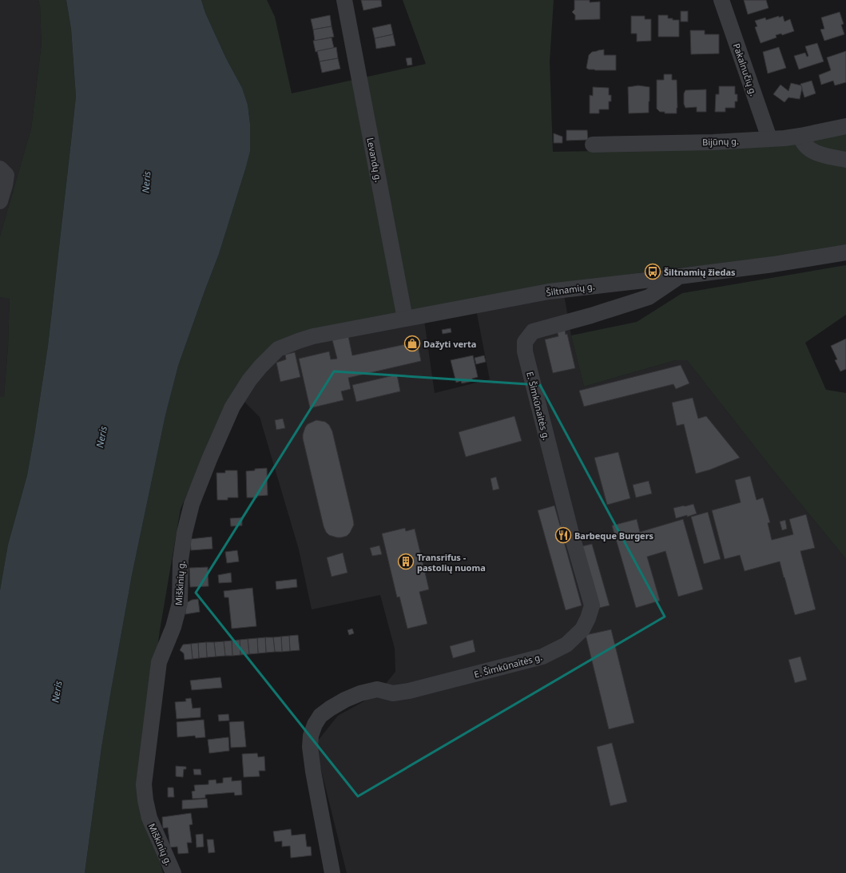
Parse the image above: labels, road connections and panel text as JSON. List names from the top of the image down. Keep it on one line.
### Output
{"streets":{"street":["Pakalnučių g.","Bijūnų g.","Levandų g.","Šiltnamių g.","E. Šimkūnaitės g.","Miškinių g."]},"crossings":[["Pakalnučių g.","Bijūnų g."],["Levandų g.","Šiltnamių g."],["Šiltnamių g.","E. Šimkūnaitės g."],["Šiltnamių g.","Miškinių g."]],"water":["Neris"],"places":{"bus stop":["Šiltnamių žiedas"],"shop":["Dažyti verta"],"restaurant":["Barbeque Burgers"],"building":["Transrifus - pastolių nuoma"]}}
